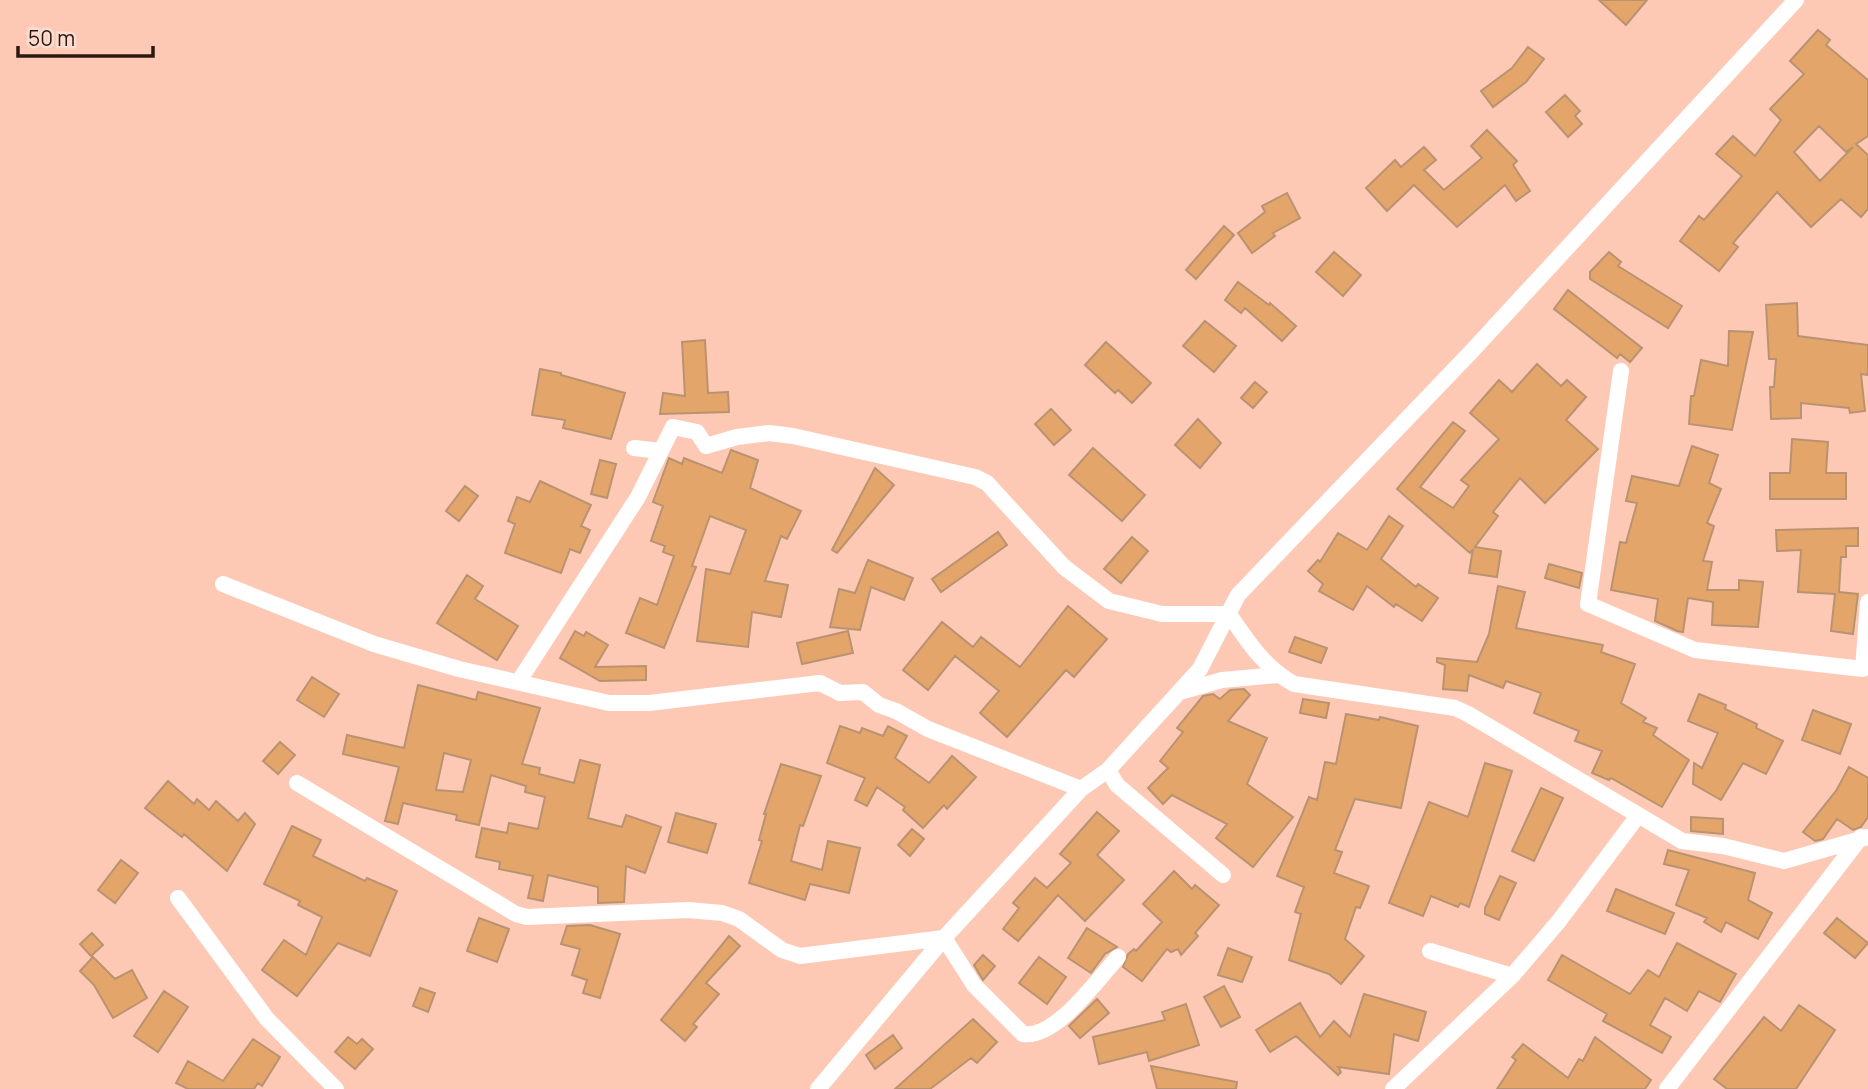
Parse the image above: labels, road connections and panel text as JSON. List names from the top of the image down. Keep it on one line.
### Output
{"scale_bar":"50 m"}
